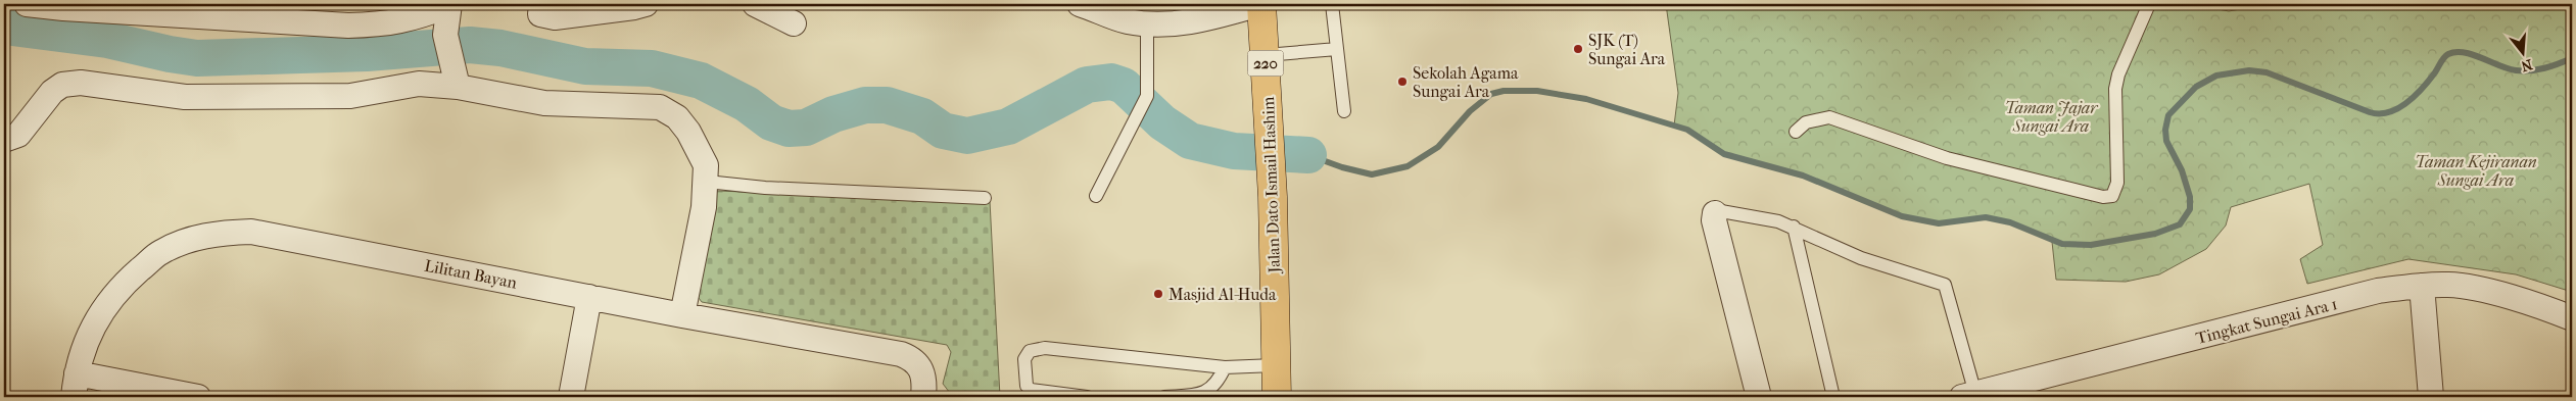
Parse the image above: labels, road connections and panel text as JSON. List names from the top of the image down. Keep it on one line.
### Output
{"streets":{"main road":["220","Jalan Dato Ismail Hashim"],"street":["Lilitan Bayan","Tingkat Sungai Ara 1"]},"parks":["Taman Jajar Sungai Ara","Taman Kejiranan Sungai Ara"],"places":["SJK (T) Sungai Ara","Sekolah Agama Sungai Ara","Masjid Al-Huda"],"north":"bottom"}
